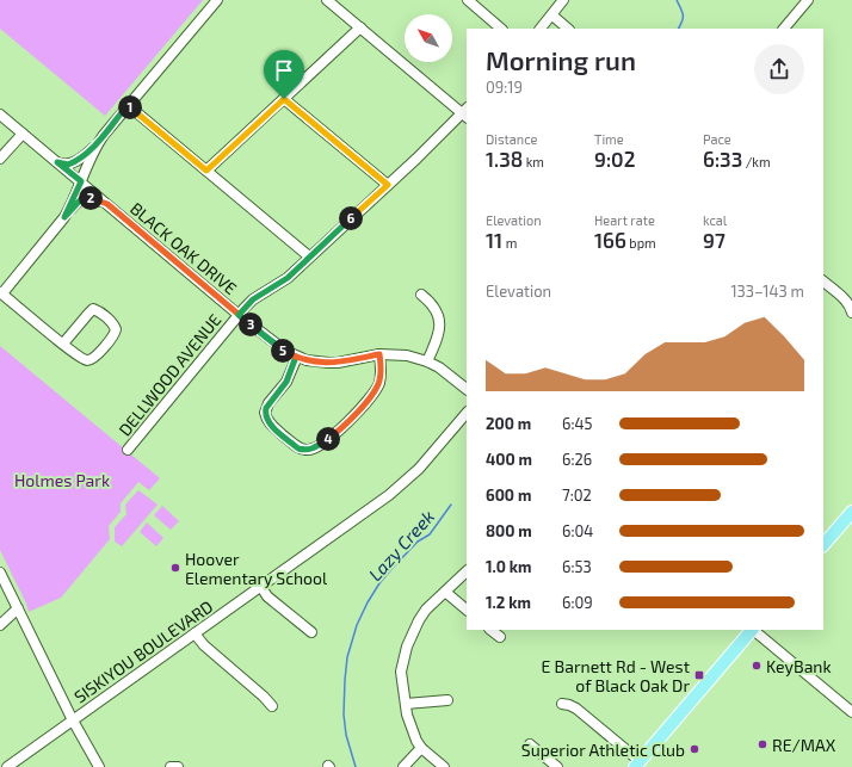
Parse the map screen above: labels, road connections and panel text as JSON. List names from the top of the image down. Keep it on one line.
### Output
{"streets":{"street":["BLACK OAK DRIVE","DELLWOOD AVENUE","SISKIYOU BOULEVARD"]},"crossings":[["BLACK OAK DRIVE","DELLWOOD AVENUE"]],"water":["Lazy Creek"],"parks":["Holmes Park"],"places":{"other":["Hoover Elementary School","KeyBank","RE/MAX","Superior Athletic Club"],"transit":["E Barnett Rd - West of Black Oak Dr"]},"north":"top left","page":{"heading":["Morning run","09:19"],"pins":["1","2","6","3","5","4"],"stats":[["Distance","1.38 km"],["Time","9:02"],["Pace","6:33 /km"],["Elevation","11 m"],["Heart rate","166 bpm"],["kcal","97"]],"chart":["Elevation","133–143 m"],"list":[{"name":"200 m","note":"6:45"},{"name":"400 m","note":"6:26"},{"name":"600 m","note":"7:02"},{"name":"800 m","note":"6:04"},{"name":"1.0 km","note":"6:53"},{"name":"1.2 km","note":"6:09"}]}}
